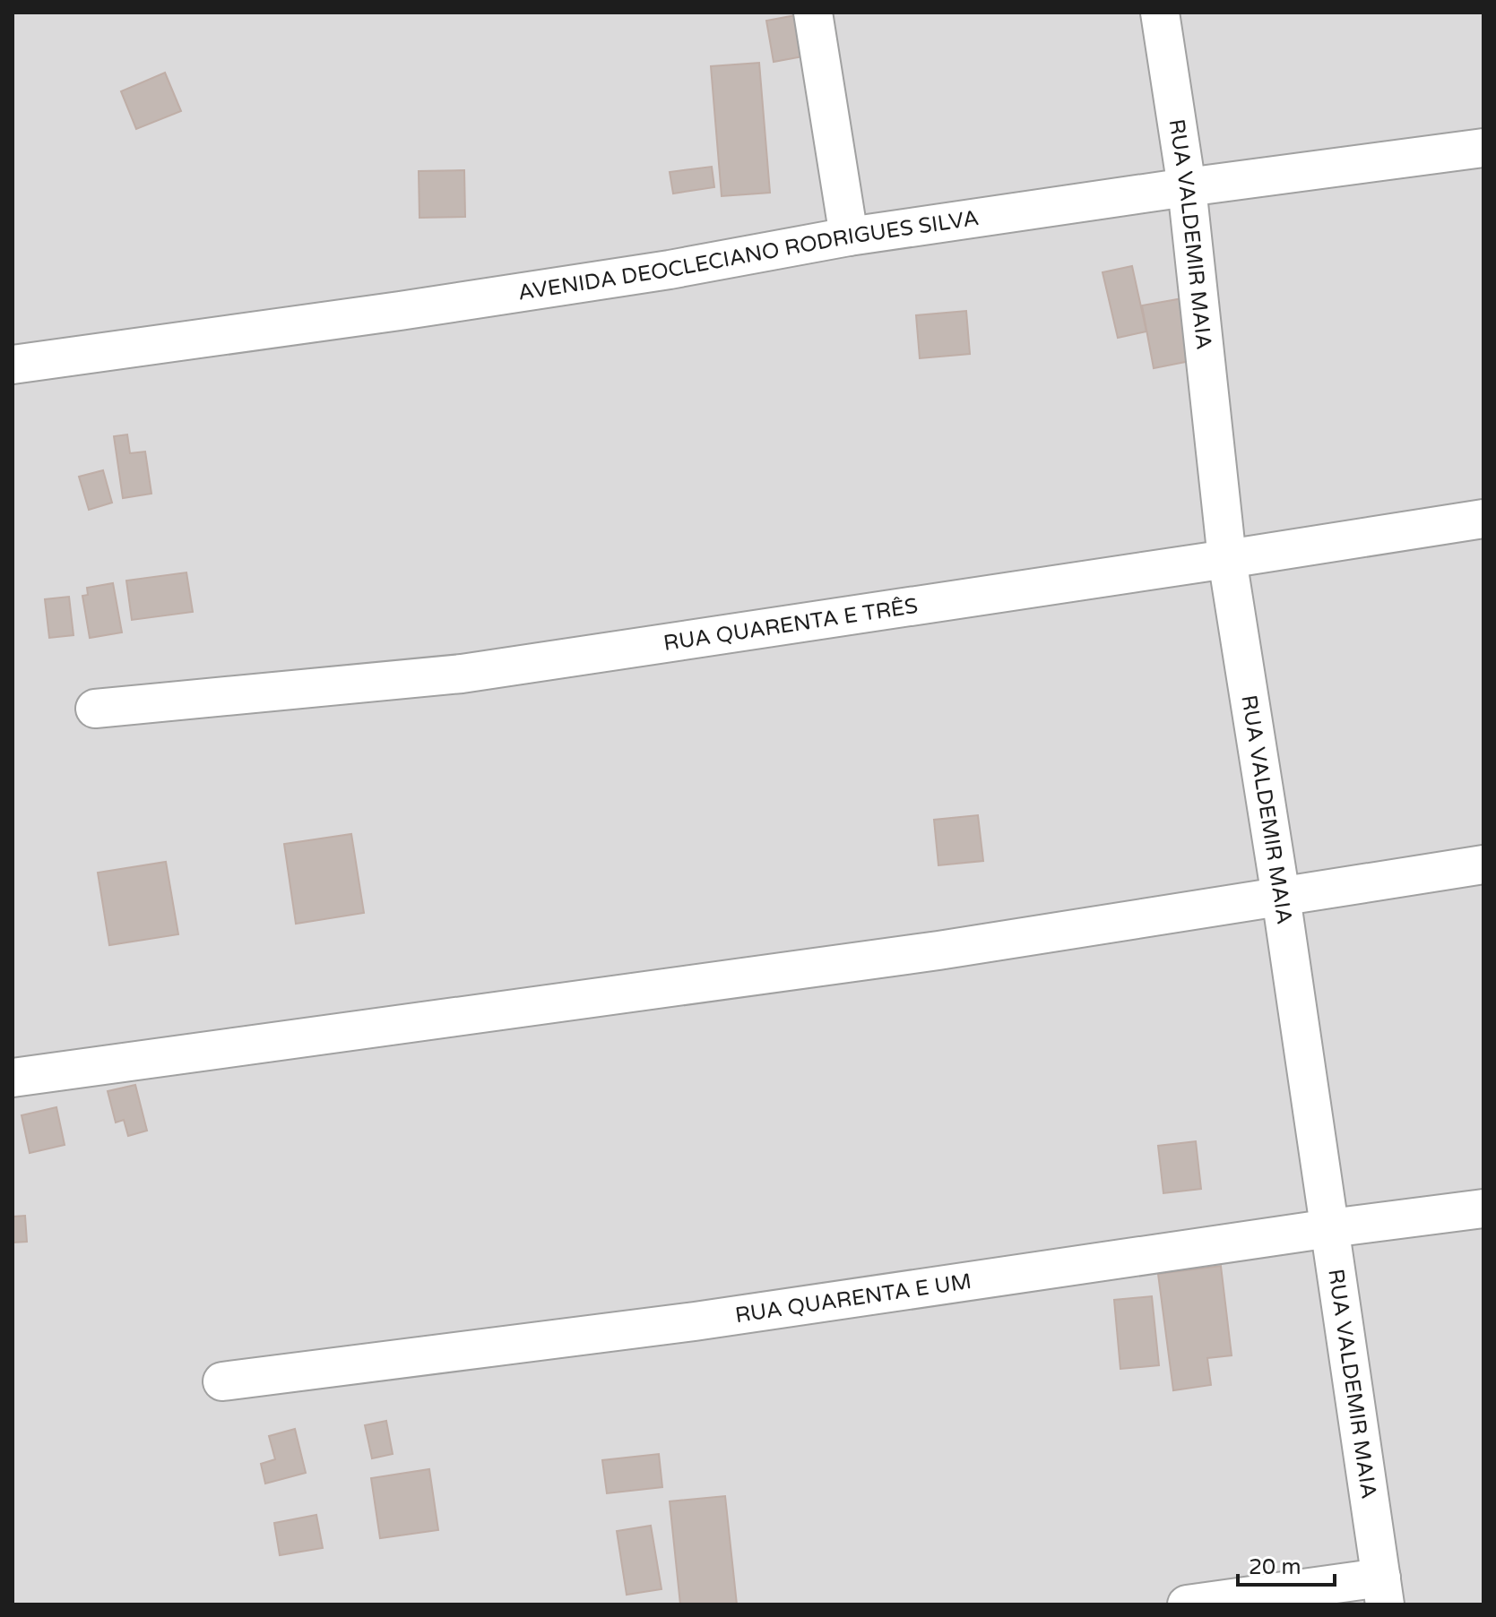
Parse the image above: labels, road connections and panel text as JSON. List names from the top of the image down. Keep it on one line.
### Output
{"streets":{"street":["RUA VALDEMIR MAIA","AVENIDA DEOCLECIANO RODRIGUES SILVA","RUA QUARENTA E TRÊS","RUA QUARENTA E UM"]},"crossings":[["RUA VALDEMIR MAIA","AVENIDA DEOCLECIANO RODRIGUES SILVA"],["RUA VALDEMIR MAIA","RUA QUARENTA E TRÊS"],["RUA VALDEMIR MAIA","RUA QUARENTA E UM"]],"scale_bar":"20 m"}
